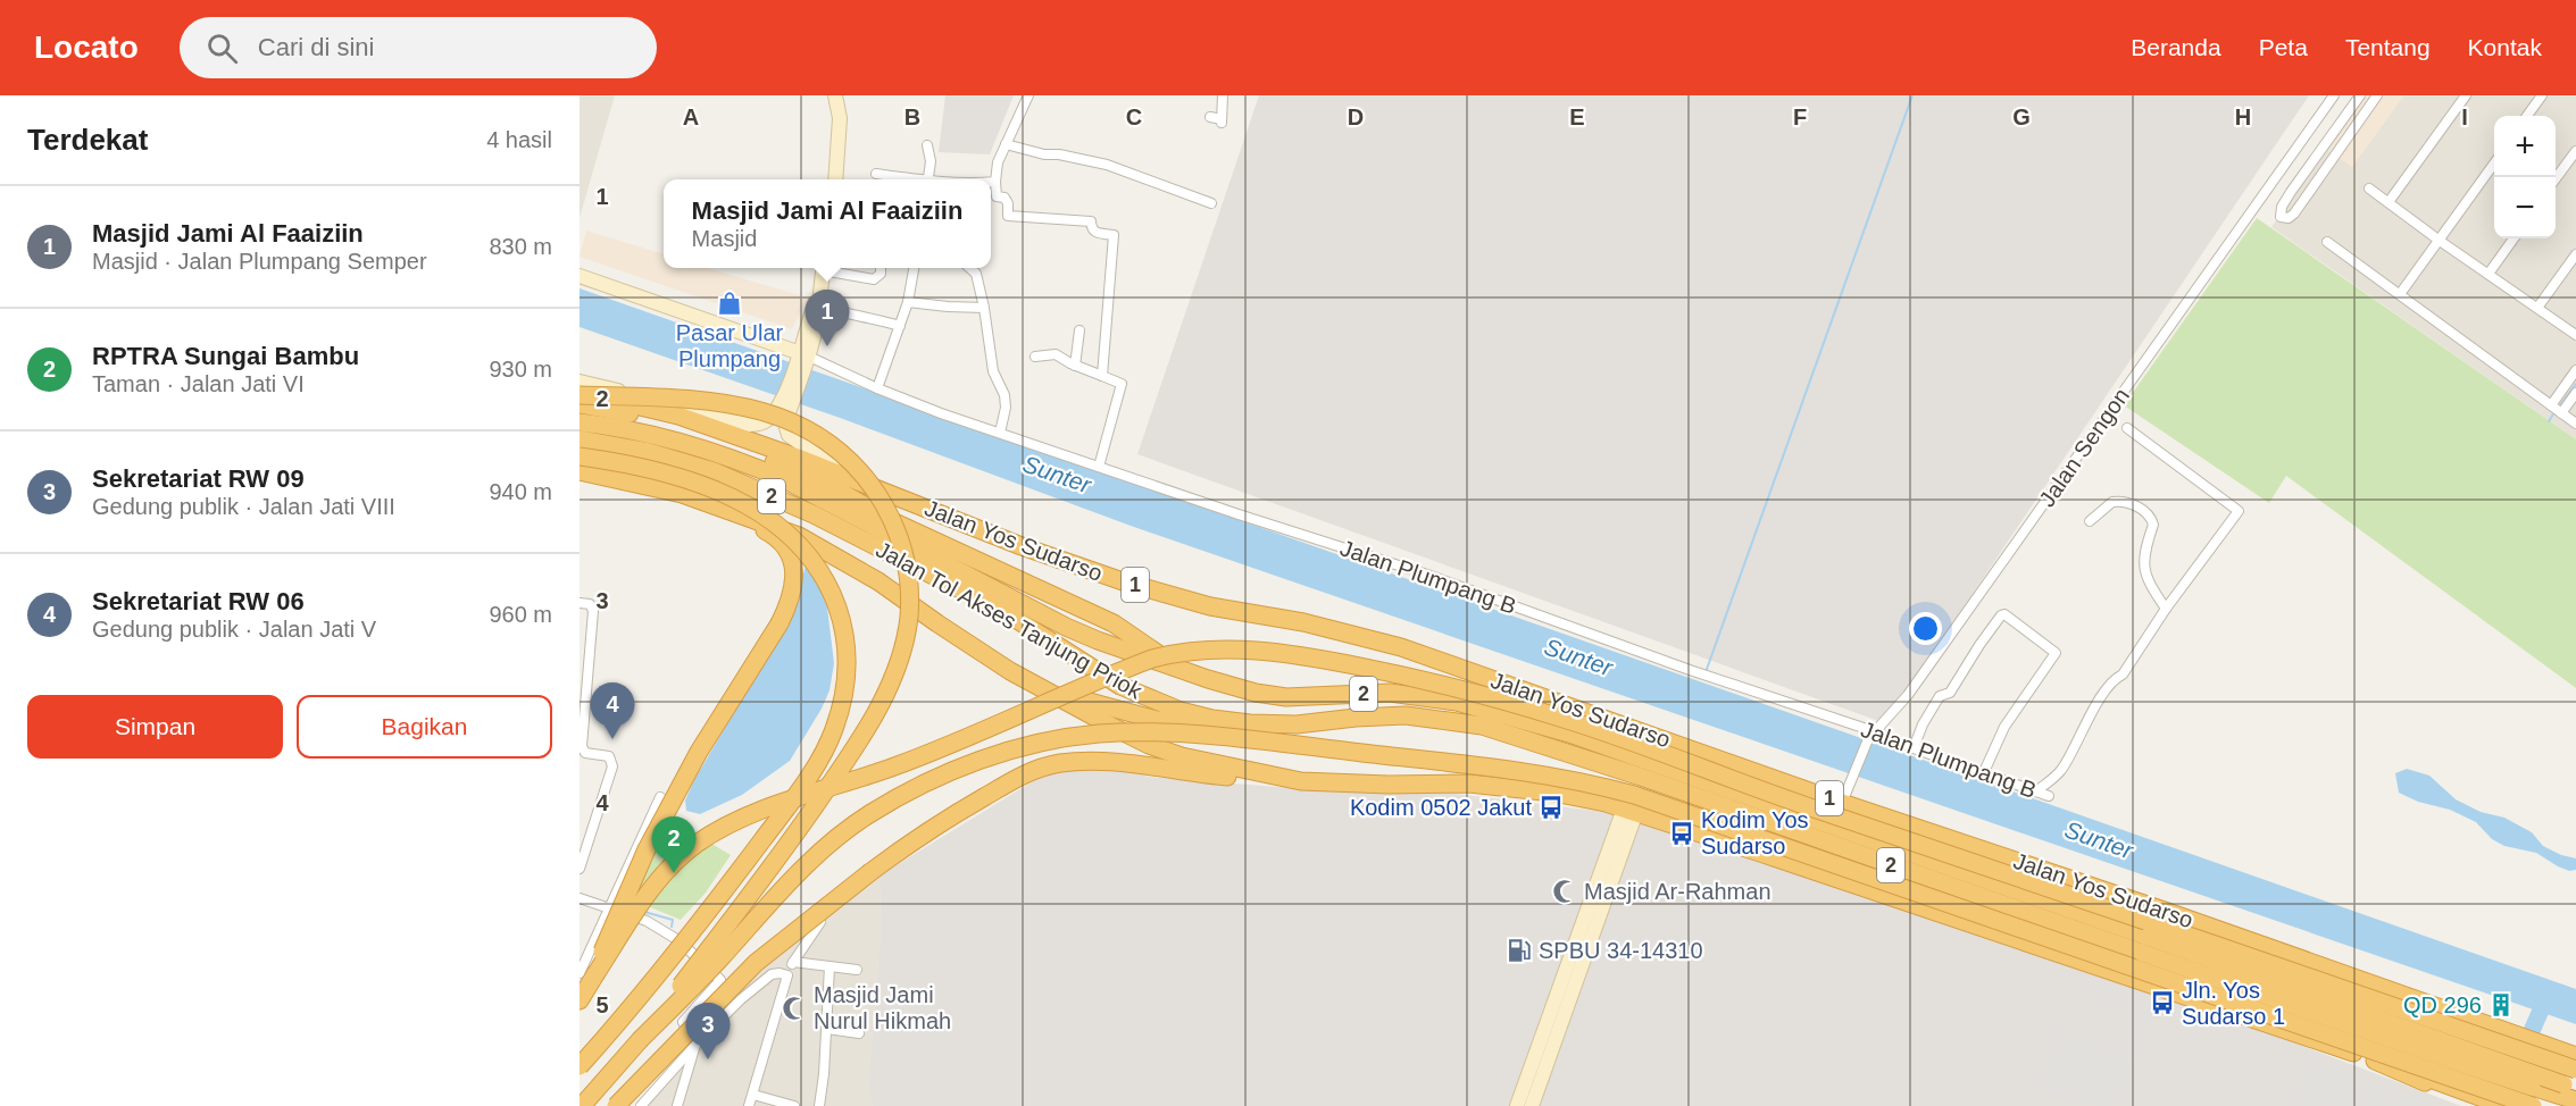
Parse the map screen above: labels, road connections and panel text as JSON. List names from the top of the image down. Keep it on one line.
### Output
{"streets":{"highway":["2","Jalan Yos Sudarso","1","Jalan Tol Akses Tanjung Priok"],"street":["Jalan Sengon","Jalan Plumpang B"]},"crossings":[["Jalan Sengon","Jalan Yos Sudarso"],["Jalan Sengon","Jalan Plumpang B"]],"water":["Sunter"],"places":{"shop":["Pasar Ular Plumpang"],"bus stop":["Kodim 0502 Jakut","Kodim Yos Sudarso","Jln. Yos Sudarso 1"],"mosque":["Masjid Ar-Rahman","Masjid Jami Nurul Hikmah"],"fuel station":["SPBU 34-14310"],"building":["QD 296"]},"page":{"header":"Locato","search":"Cari di sini","nav":["Beranda","Peta","Tentang","Kontak"],"heading":["Terdekat","4 hasil"],"map_buttons":["+","−"],"popup":["Masjid Jami Al Faaiziin","Masjid"],"list":[{"mark":"1","name":"Masjid Jami Al Faaiziin","note":"Masjid · Jalan Plumpang Semper","value":"830 m"},{"mark":"2","name":"RPTRA Sungai Bambu","note":"Taman · Jalan Jati VI","value":"930 m"},{"mark":"3","name":"Sekretariat RW 09","note":"Gedung publik · Jalan Jati VIII","value":"940 m"},{"mark":"4","name":"Sekretariat RW 06","note":"Gedung publik · Jalan Jati V","value":"960 m"}],"pins":["1","4","2","3"],"buttons":["Simpan","Bagikan"]},"grid":{"columns":["A","B","C","D","E","F","G","H","I"],"rows":["1","2","3","4","5"]}}
